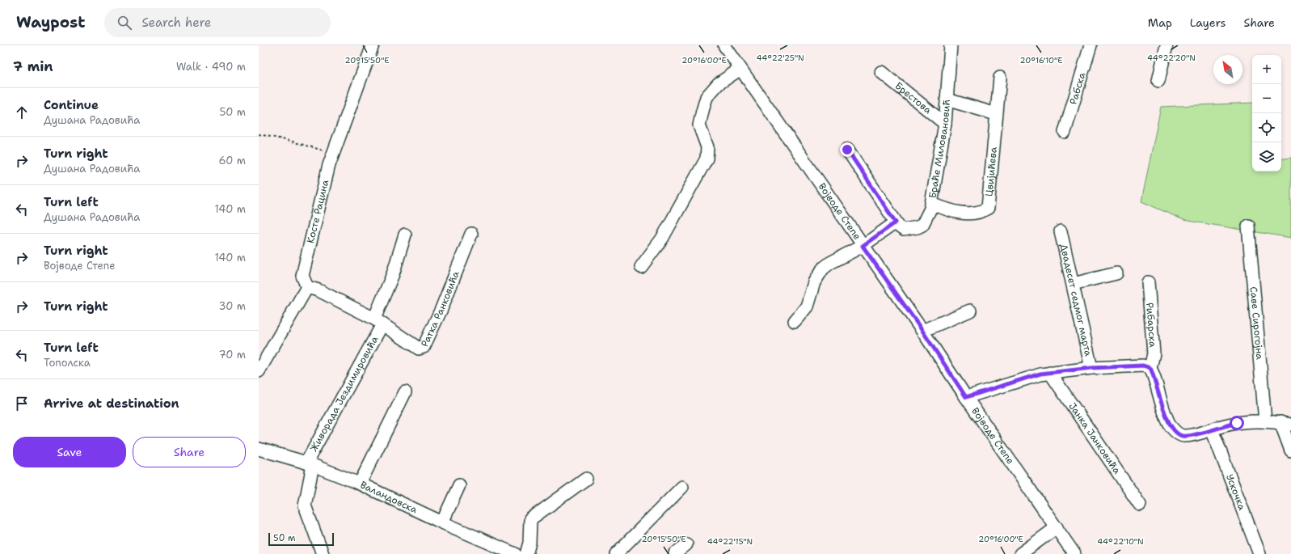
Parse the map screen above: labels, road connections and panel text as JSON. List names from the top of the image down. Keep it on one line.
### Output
{"streets":{"street":["Рабска","Брестова","Браће Миловановић","Цвијићева","Косте Рацина","Војводе Степе","Двадесет седмог марта","Ратка Ранковића","Саве Сирогојна","Рибарска","Живорада Јездимировића","Јанка Јанковића","Ускочка","Валандовска"]},"crossings":[["Брестова","Браће Миловановић"],["Браће Миловановић","Цвијићева"],["Ратка Ранковића","Живорада Јездимировића"],["Живорада Јездимировића","Валандовска"]],"scale_bar":"50 m","north":"top left","page":{"header":"Waypost","search":"Search here","nav":["Map","Layers","Share"],"heading":["7 min","Walk · 490 m"],"map_buttons":["+","−"],"list":[["Continue","Душана Радовића","50 m"],["Turn right","Душана Радовића","60 m"],["Turn left","Душана Радовића","140 m"],["Turn right","Војводе Степе","140 m"],["Turn right","30 m"],["Turn left","Тополска","70 m"],"Arrive at destination"],"buttons":["Save","Share"],"scale":"50 m"},"coordinates":["44°22'25\"N","44°22'20\"N","20°15'50\"E","20°16'00\"E","20°16'10\"E","44°22'15\"N","44°22'10\"N"]}
